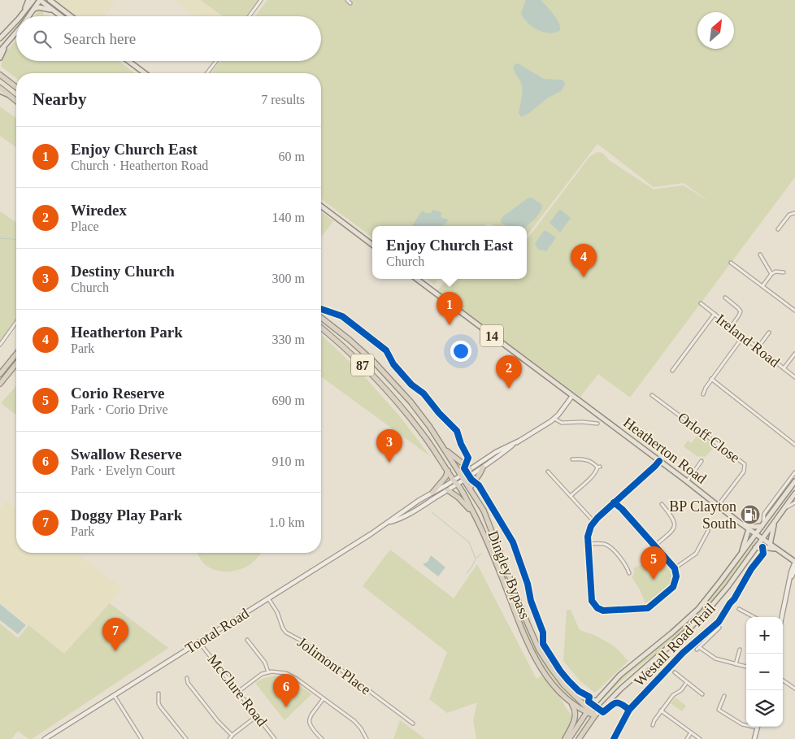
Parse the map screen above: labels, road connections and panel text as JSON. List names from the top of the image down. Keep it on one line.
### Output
{"streets":{"highway":["87","Dingley Bypass"],"main road":["14","Heatherton Road","Tootal Road"],"street":["Ireland Road","Orloff Close","Jolimont Place","McClure Road"],"cycle path":["Westall Road Trail"]},"crossings":[["87","Dingley Bypass"],["Orloff Close","Heatherton Road"],["Heatherton Road","Tootal Road"],["Dingley Bypass","Tootal Road"],["Tootal Road","Jolimont Place"],["Tootal Road","McClure Road"]],"places":{"fuel station":["BP Clayton South"]},"north":"top right","page":{"search":"Search here","heading":["Nearby","7 results"],"list":[{"mark":"1","name":"Enjoy Church East","note":"Church · Heatherton Road","value":"60 m"},{"mark":"2","name":"Wiredex","note":"Place","value":"140 m"},{"mark":"3","name":"Destiny Church","note":"Church","value":"300 m"},{"mark":"4","name":"Heatherton Park","note":"Park","value":"330 m"},{"mark":"5","name":"Corio Reserve","note":"Park · Corio Drive","value":"690 m"},{"mark":"6","name":"Swallow Reserve","note":"Park · Evelyn Court","value":"910 m"},{"mark":"7","name":"Doggy Play Park","note":"Park","value":"1.0 km"}],"popup":["Enjoy Church East","Church"],"pins":["4","1","2","3","5","7","6"],"map_buttons":["+","−"]}}
